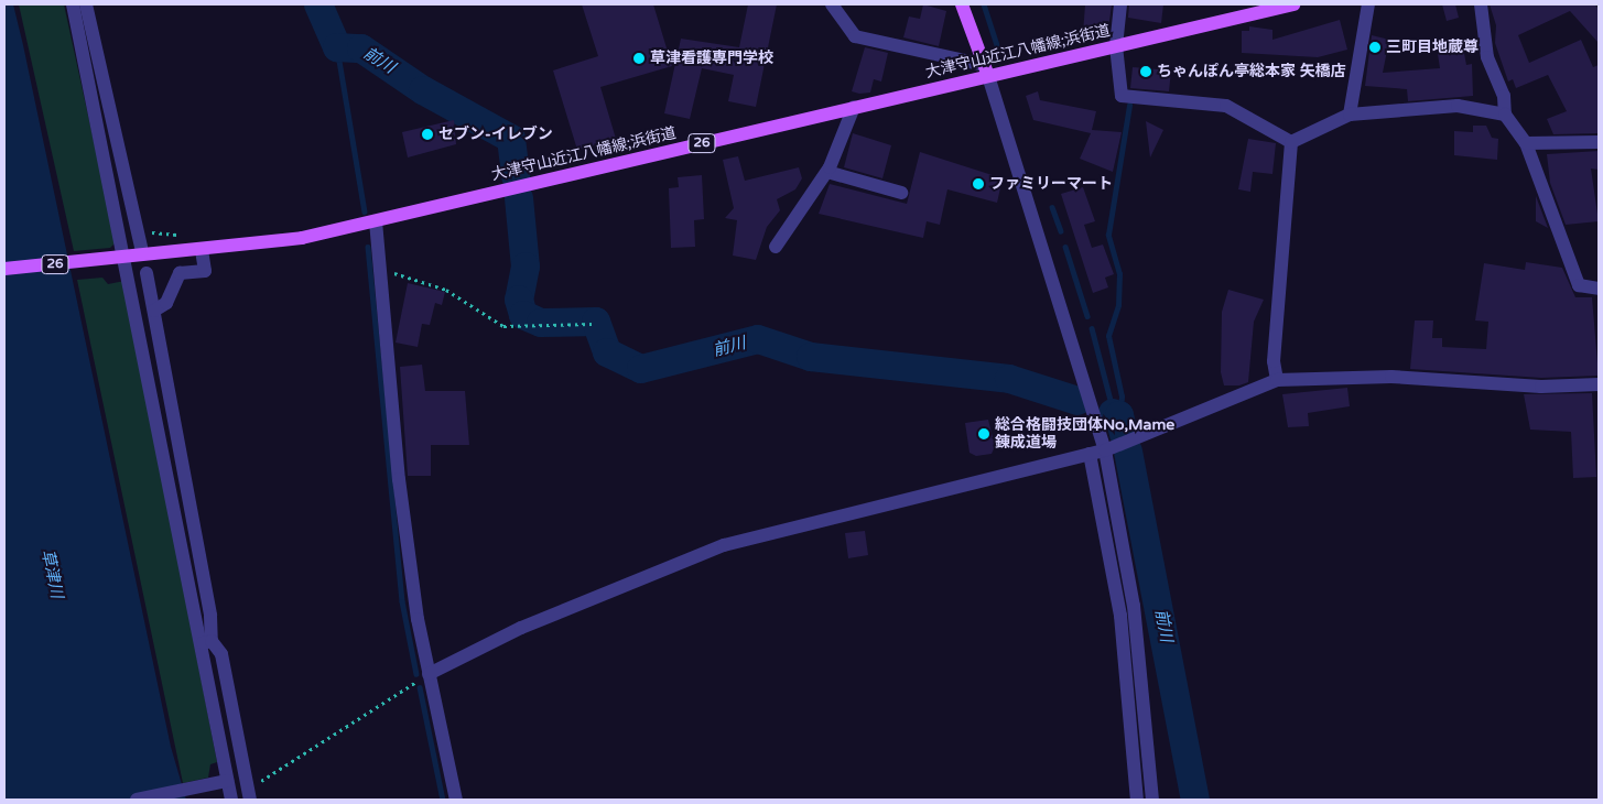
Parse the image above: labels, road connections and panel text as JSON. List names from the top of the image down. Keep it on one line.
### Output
{"streets":{"main road":["大津守山近江八幡線;浜街道","26"]},"water":["前川","草津川"],"places":["三町目地蔵尊","草津看護専門学校","ちゃんぽん亭総本家 矢橋店","セブン-イレブン","ファミリーマート","総合格闘技団体No,Mame 錬成道場"]}
